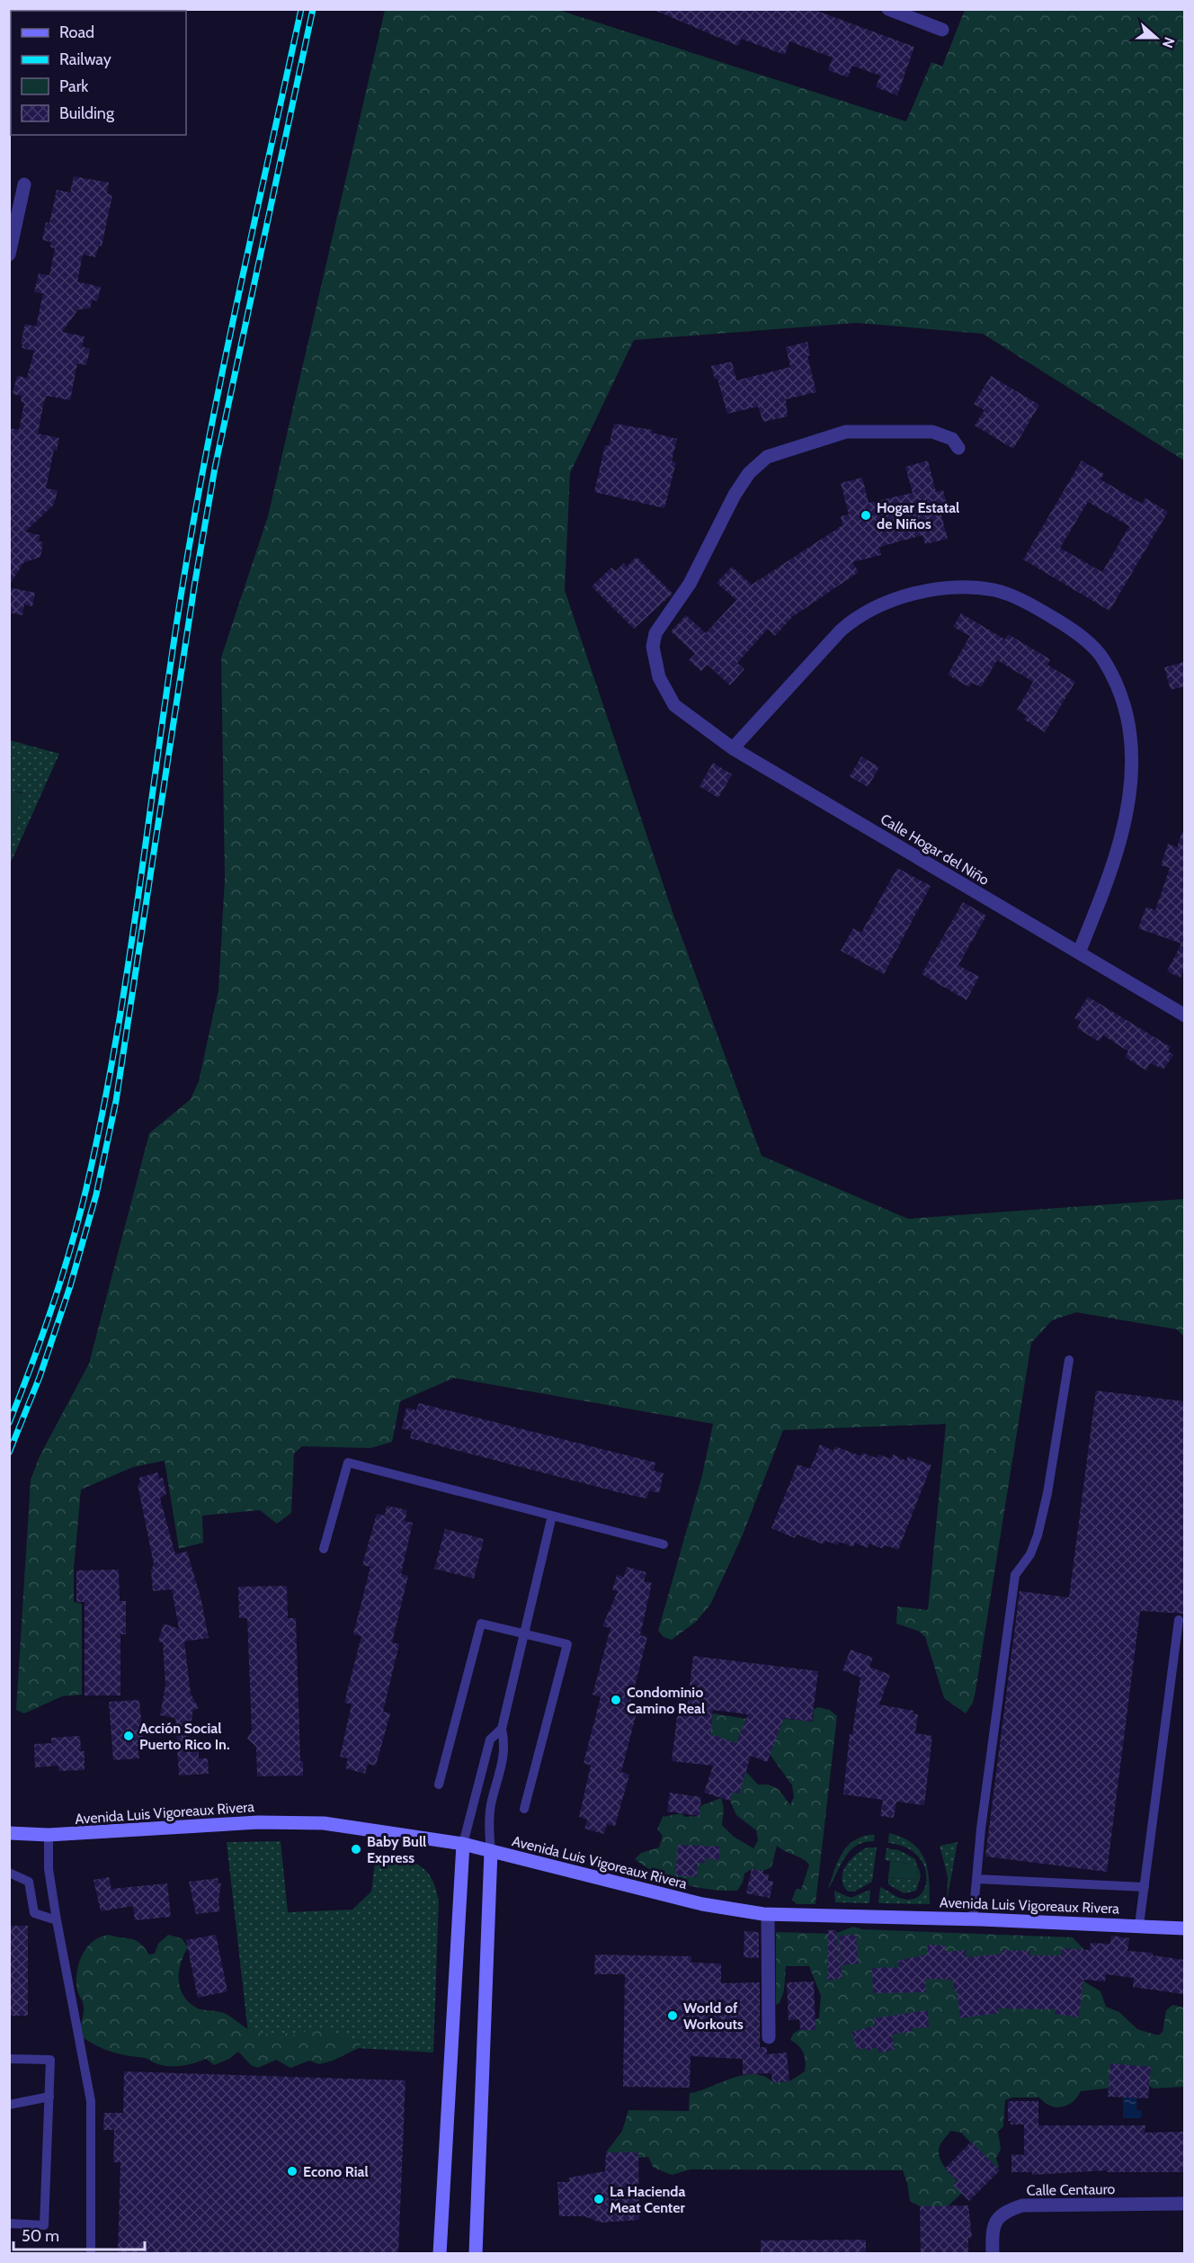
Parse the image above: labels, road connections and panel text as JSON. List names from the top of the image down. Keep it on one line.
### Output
{"streets":{"main road":["Avenida Luis Vigoreaux Rivera"],"street":["Calle Hogar del Niño","Calle Centauro"]},"places":["Hogar Estatal de Niños","Condominio Camino Real","Acción Social Puerto Rico In.","Baby Bull Express","World of Workouts","Econo Rial","La Hacienda Meat Center"],"legend":["Road","Railway","Park","Building"],"scale_bar":"50 m","north":"right"}
